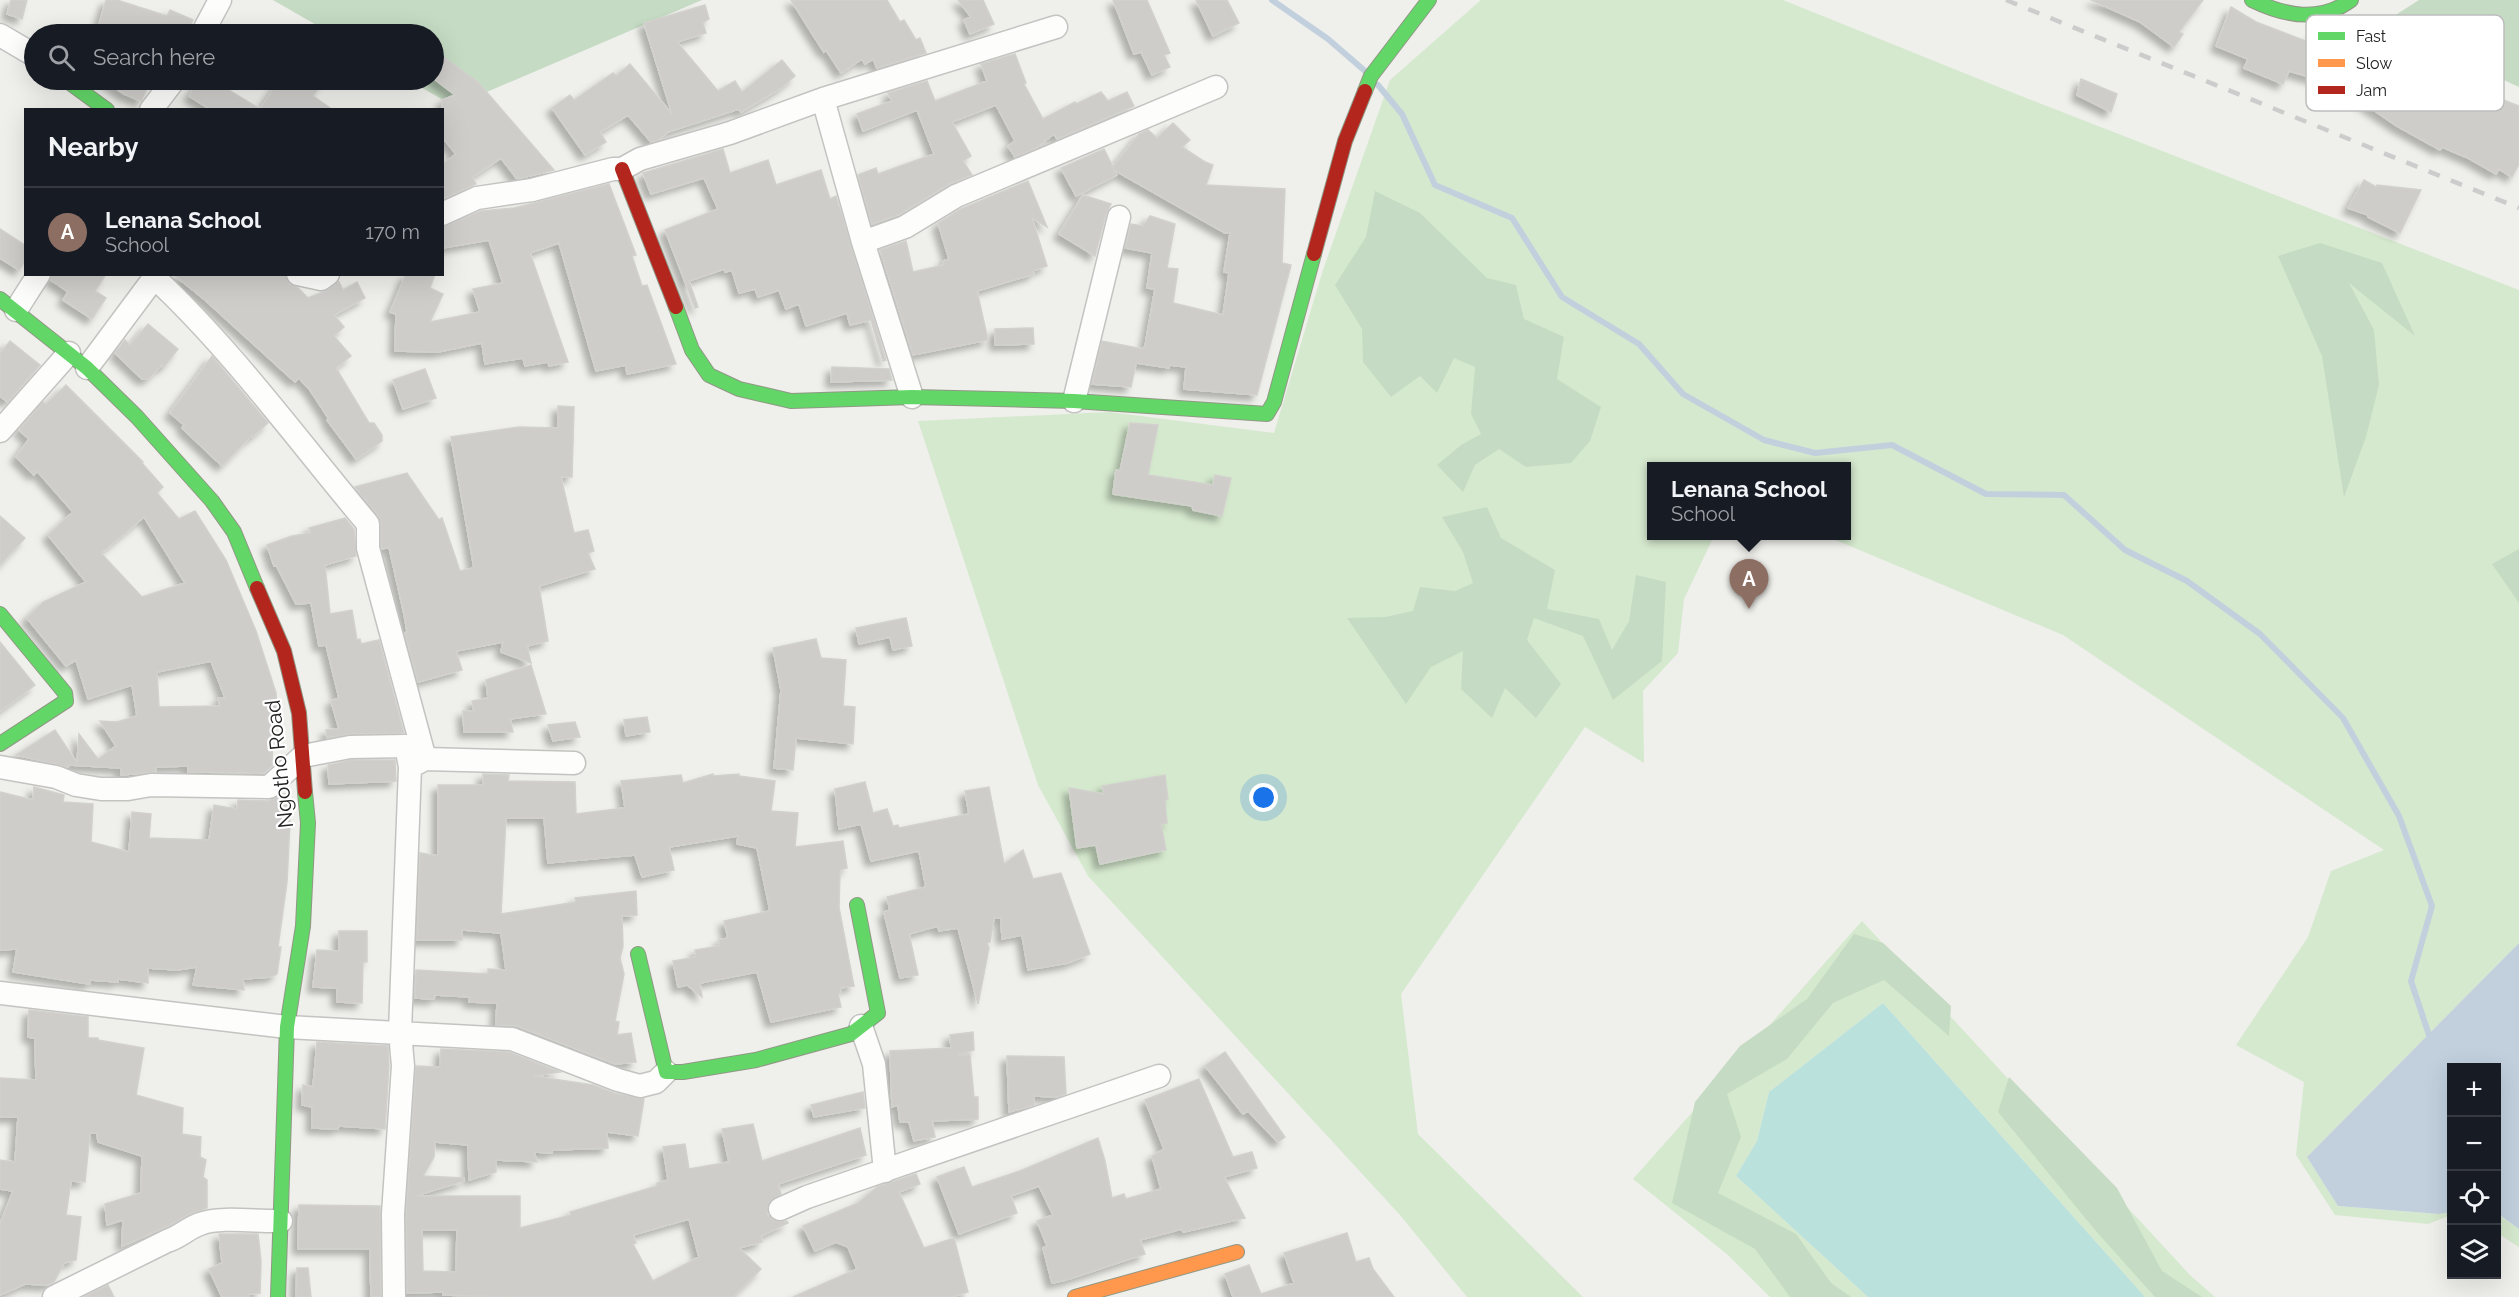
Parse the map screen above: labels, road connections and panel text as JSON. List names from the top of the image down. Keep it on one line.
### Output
{"streets":{"street":["Ngotho Road"]},"legend":["Fast","Slow","Jam"],"page":{"search":"Search here","heading":"Nearby","list":[{"mark":"A","name":"Lenana School","note":"School","value":"170 m"}],"popup":["Lenana School","School"],"pins":"A","map_buttons":["+","−"]}}
